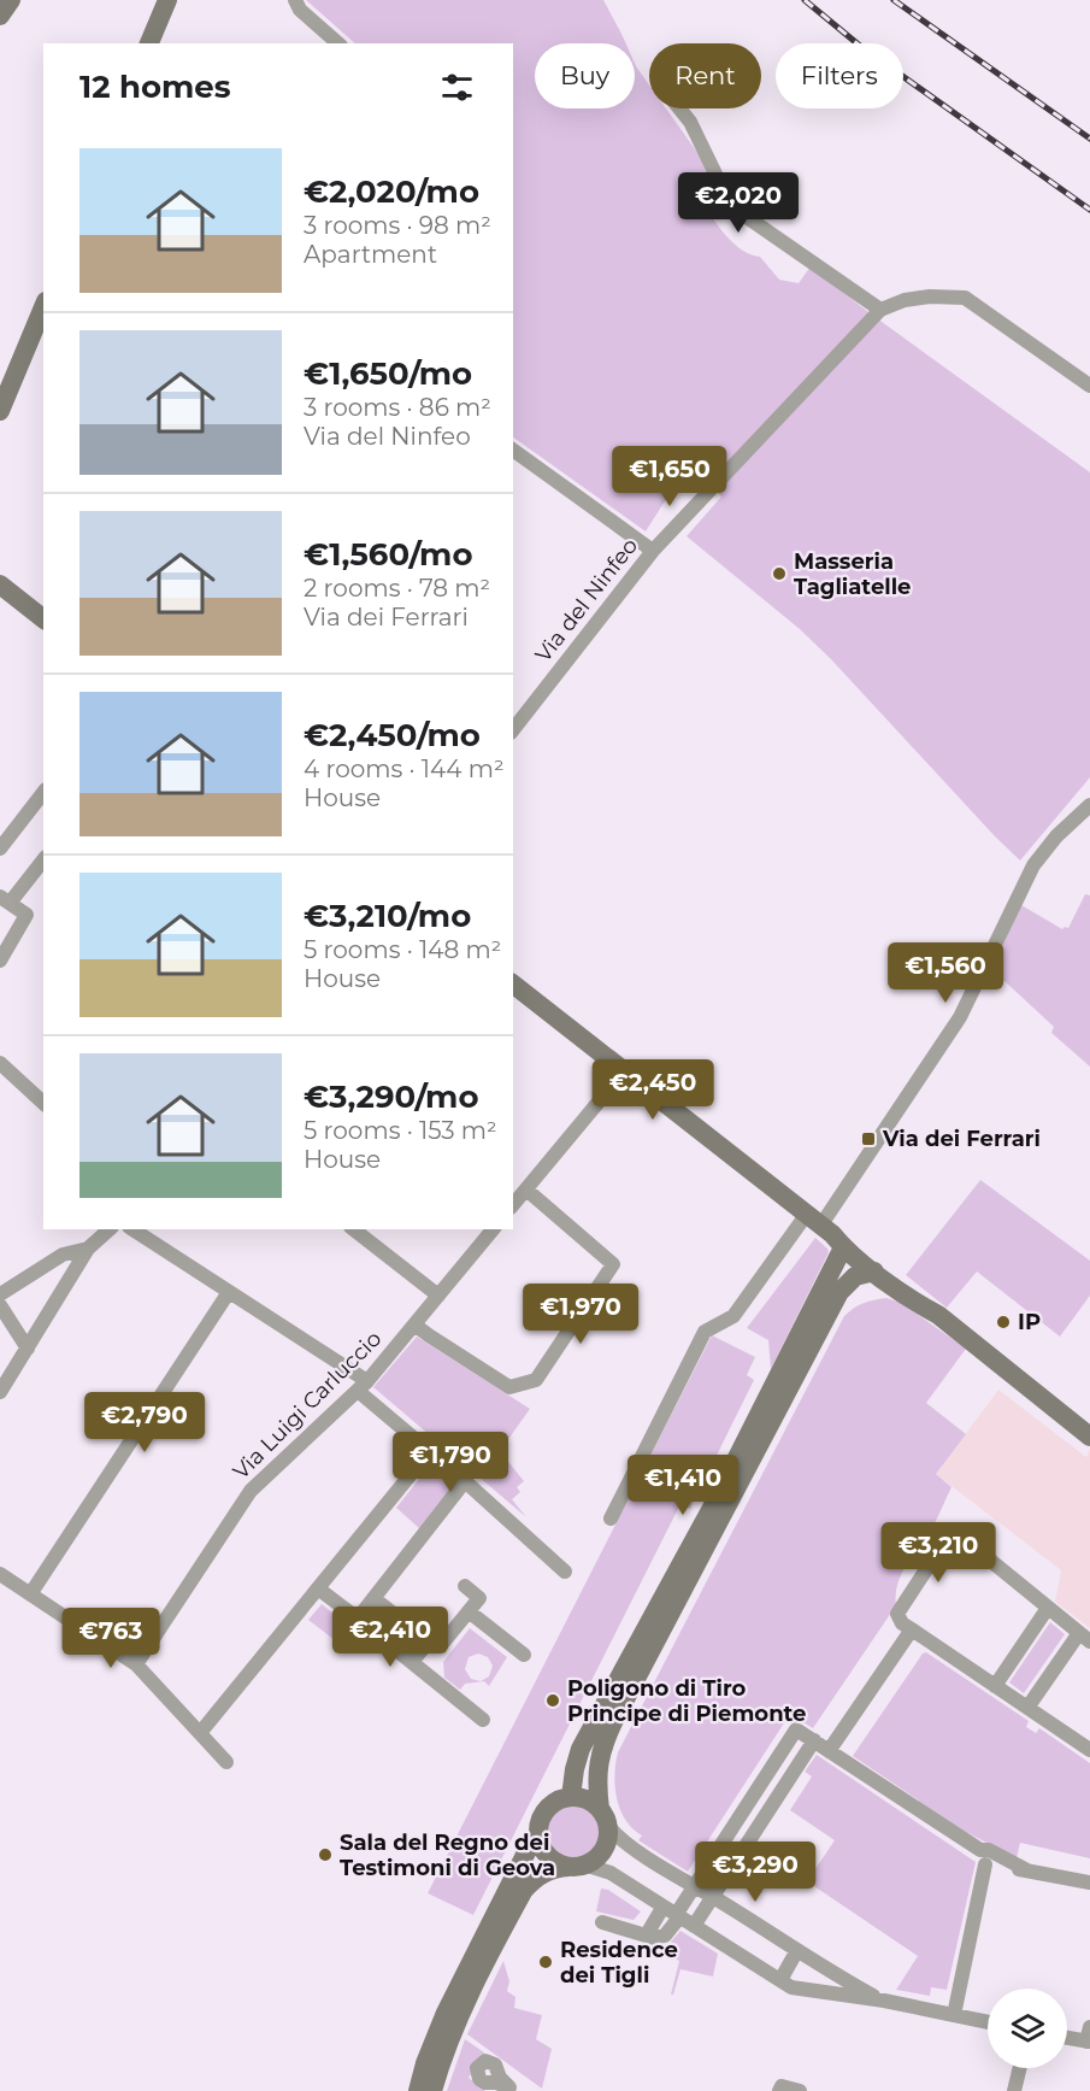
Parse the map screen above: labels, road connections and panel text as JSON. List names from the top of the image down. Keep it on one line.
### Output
{"streets":{"street":["Via del Ninfeo","Via Luigi Carluccio"]},"places":{"other":["Masseria Tagliatelle","IP","Poligono di Tiro Principe di Piemonte","Sala del Regno dei Testimoni di Geova","Residence dei Tigli"],"transit":["Via dei Ferrari"]},"page":{"chip":["Buy","Rent","Filters"],"heading":"12 homes","list":[{"name":"€2,020/mo","note":"3 rooms · 98 m² · Apartment"},{"name":"€1,650/mo","note":"3 rooms · 86 m² · Via del Ninfeo"},{"name":"€1,560/mo","note":"2 rooms · 78 m² · Via dei Ferrari"},{"name":"€2,450/mo","note":"4 rooms · 144 m² · House"},{"name":"€3,210/mo","note":"5 rooms · 148 m² · House"},{"name":"€3,290/mo","note":"5 rooms · 153 m² · House"}],"price":["€2,020","€1,650","€1,560","€2,450","€1,970","€2,790","€1,790","€1,410","€3,210","€2,410","€763","€3,290"]}}
